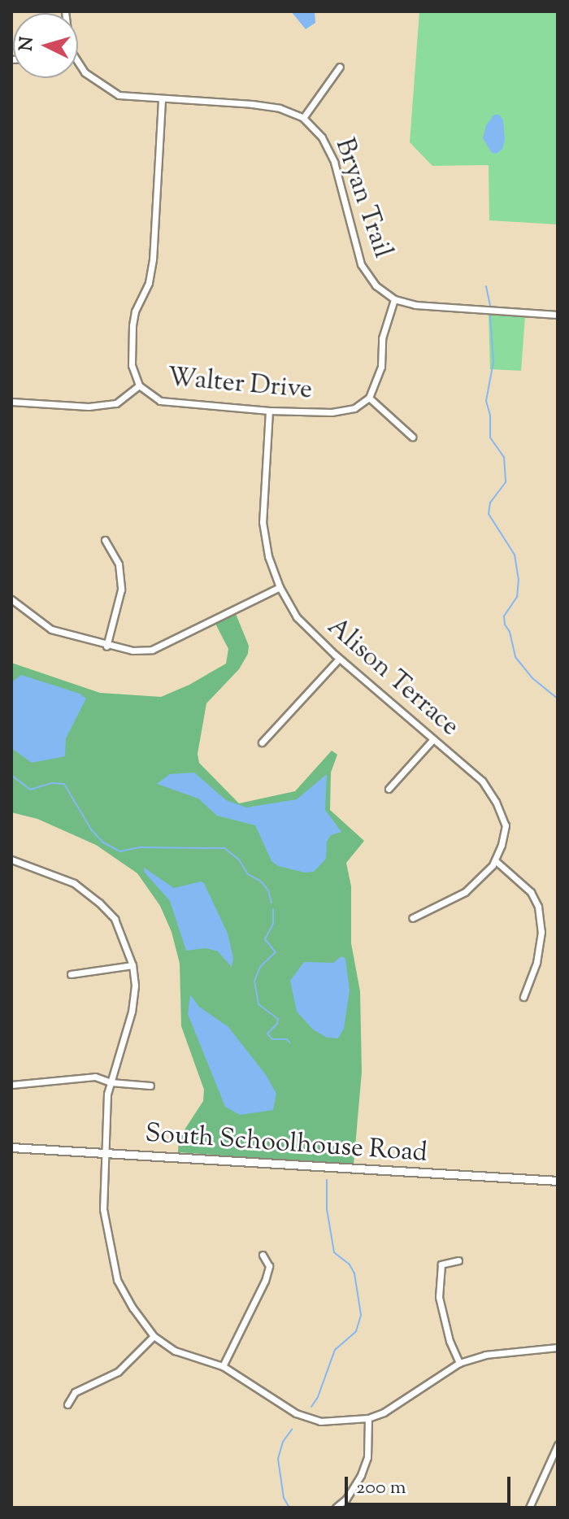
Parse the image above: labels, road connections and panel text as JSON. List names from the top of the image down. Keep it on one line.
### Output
{"streets":{"street":["Bryan Trail","Walter Drive","Alison Terrace","South Schoolhouse Road"]},"crossings":[["Bryan Trail","Walter Drive"],["Walter Drive","Alison Terrace"]],"scale_bar":"200 m","north":"left"}
